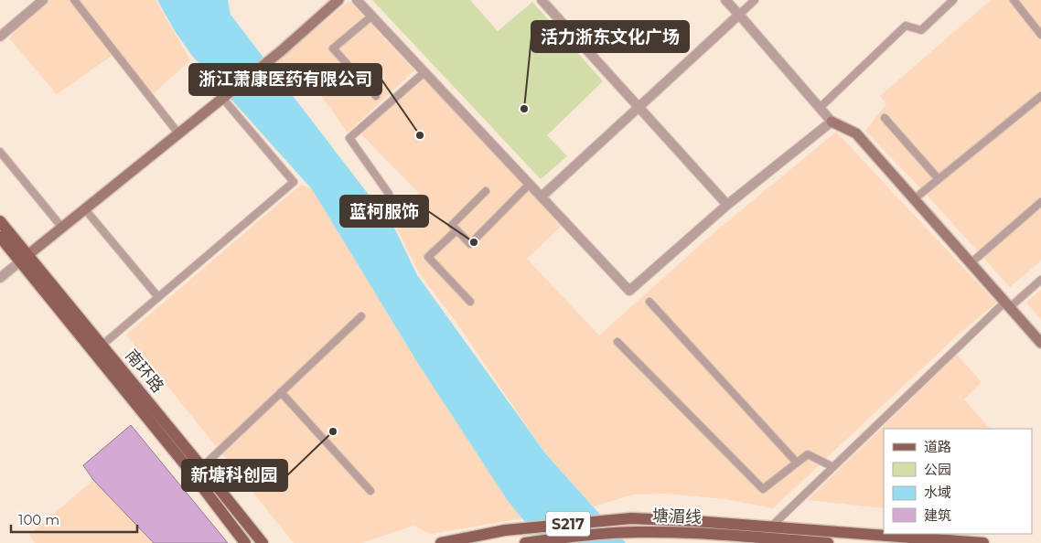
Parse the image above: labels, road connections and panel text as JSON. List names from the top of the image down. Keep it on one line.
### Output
{"streets":{"main road":["南环路","塘湄线","S217"]},"places":["活力浙东文化广场","浙江萧康医药有限公司","蓝柯服饰","新塘科创园"],"legend":["道路","公园","水域","建筑"],"scale_bar":"100 m"}
